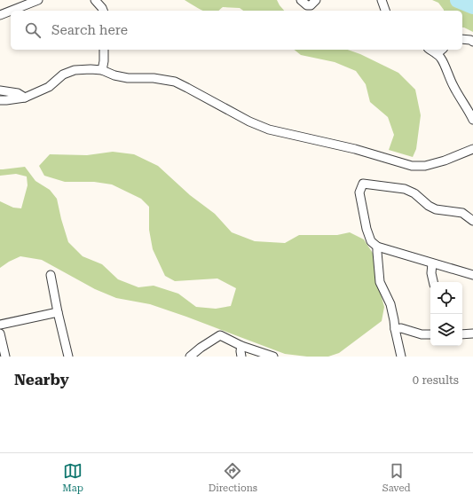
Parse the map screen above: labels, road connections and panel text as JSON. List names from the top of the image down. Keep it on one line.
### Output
{"page":{"search":"Search here","heading":["Nearby","0 results"],"nav":["Map","Directions","Saved"]}}
